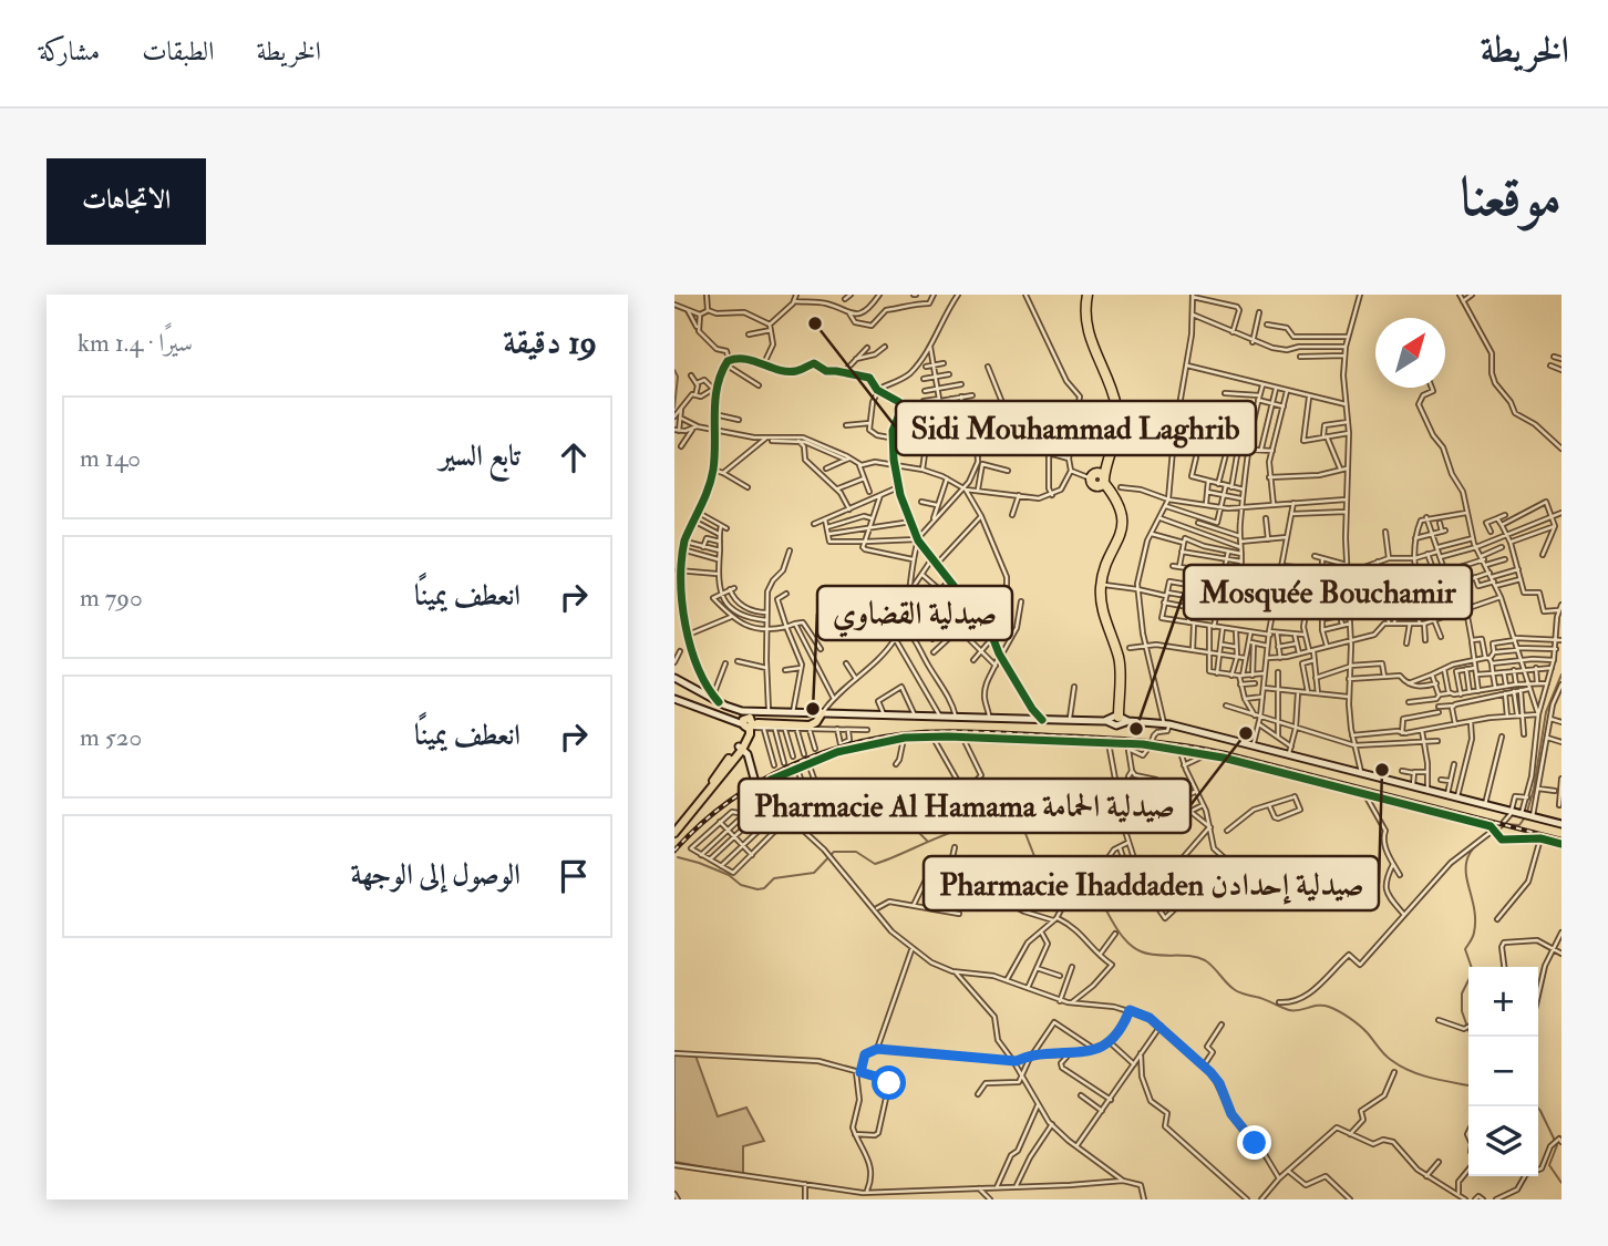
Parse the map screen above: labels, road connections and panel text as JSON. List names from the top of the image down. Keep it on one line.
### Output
{"places":["Sidi Mouhammad Laghrib","صيدلية القضاوي","Mosquée Bouchamir","Pharmacie Al Hamama صيدلية الحمامة","Pharmacie Ihaddaden صيدلية إحدادن"],"north":"top right","page":{"header":"الخريطة","nav":["الخريطة","الطبقات","مشاركة"],"title":"موقعنا","buttons":"الاتجاهات","heading":["19 دقيقة","سيرًا · 1.4 km"],"list":[["تابع السير","140 m"],["انعطف يمينًا","790 m"],["انعطف يمينًا","520 m"],"الوصول إلى الوجهة"],"map_buttons":["+","−"]}}
